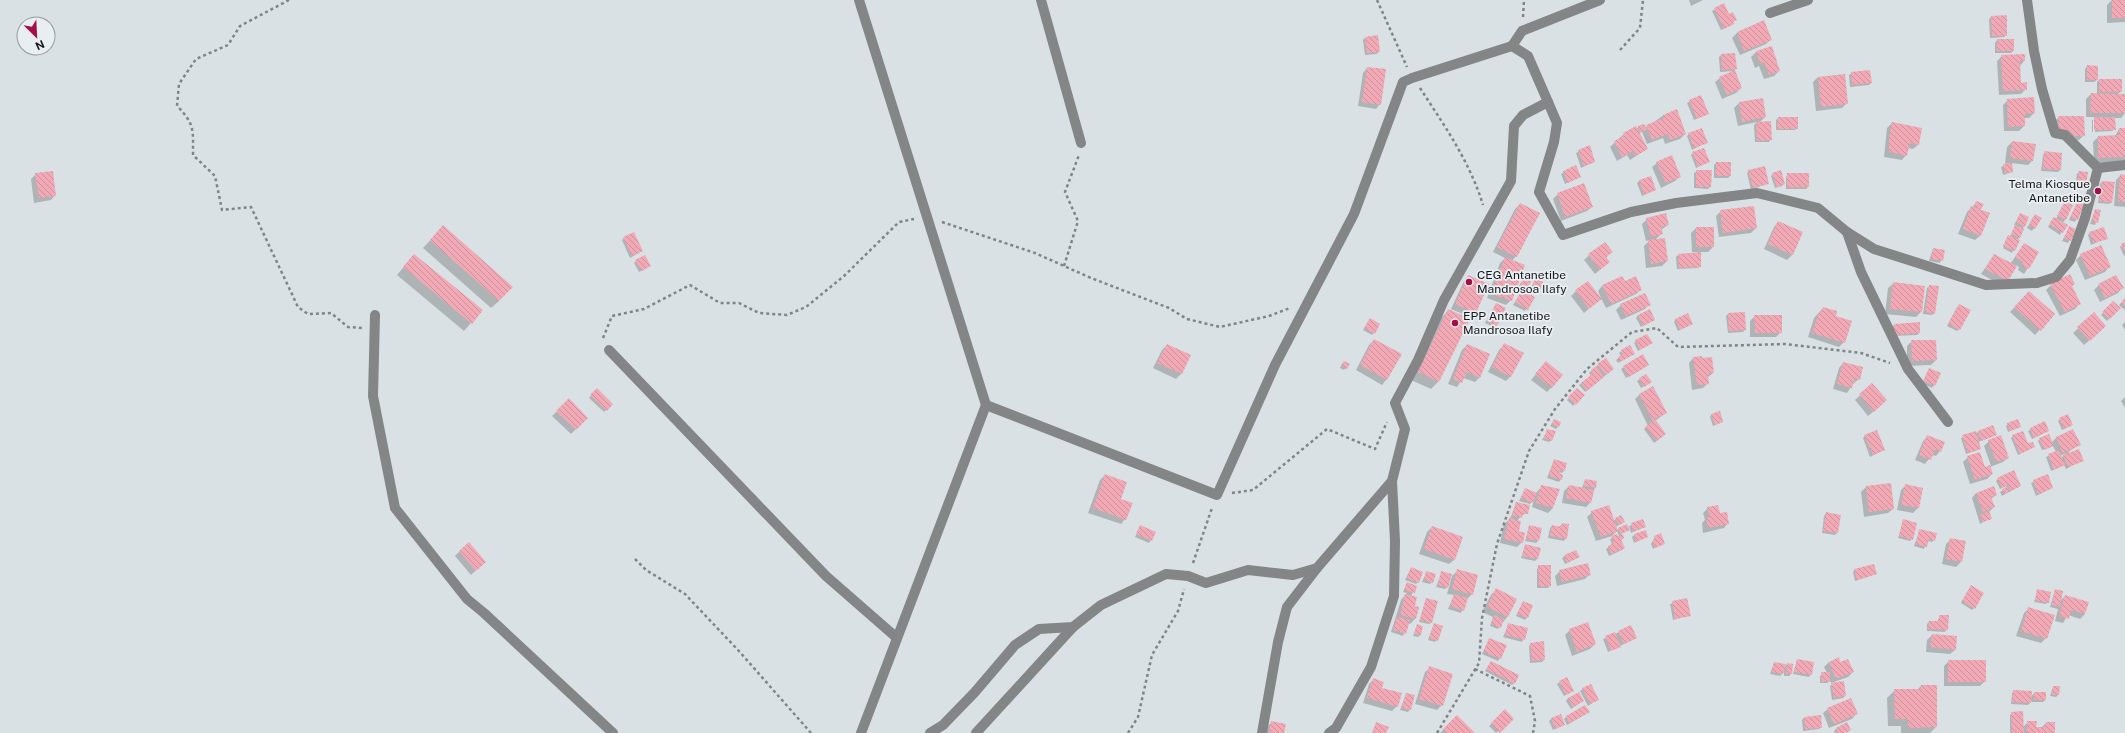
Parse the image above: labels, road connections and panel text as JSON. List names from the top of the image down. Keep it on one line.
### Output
{"places":["Telma Kiosque Antanetibe","CEG Antanetibe Mandrosoa Ilafy","EPP Antanetibe Mandrosoa Ilafy"],"north":"bottom right"}
